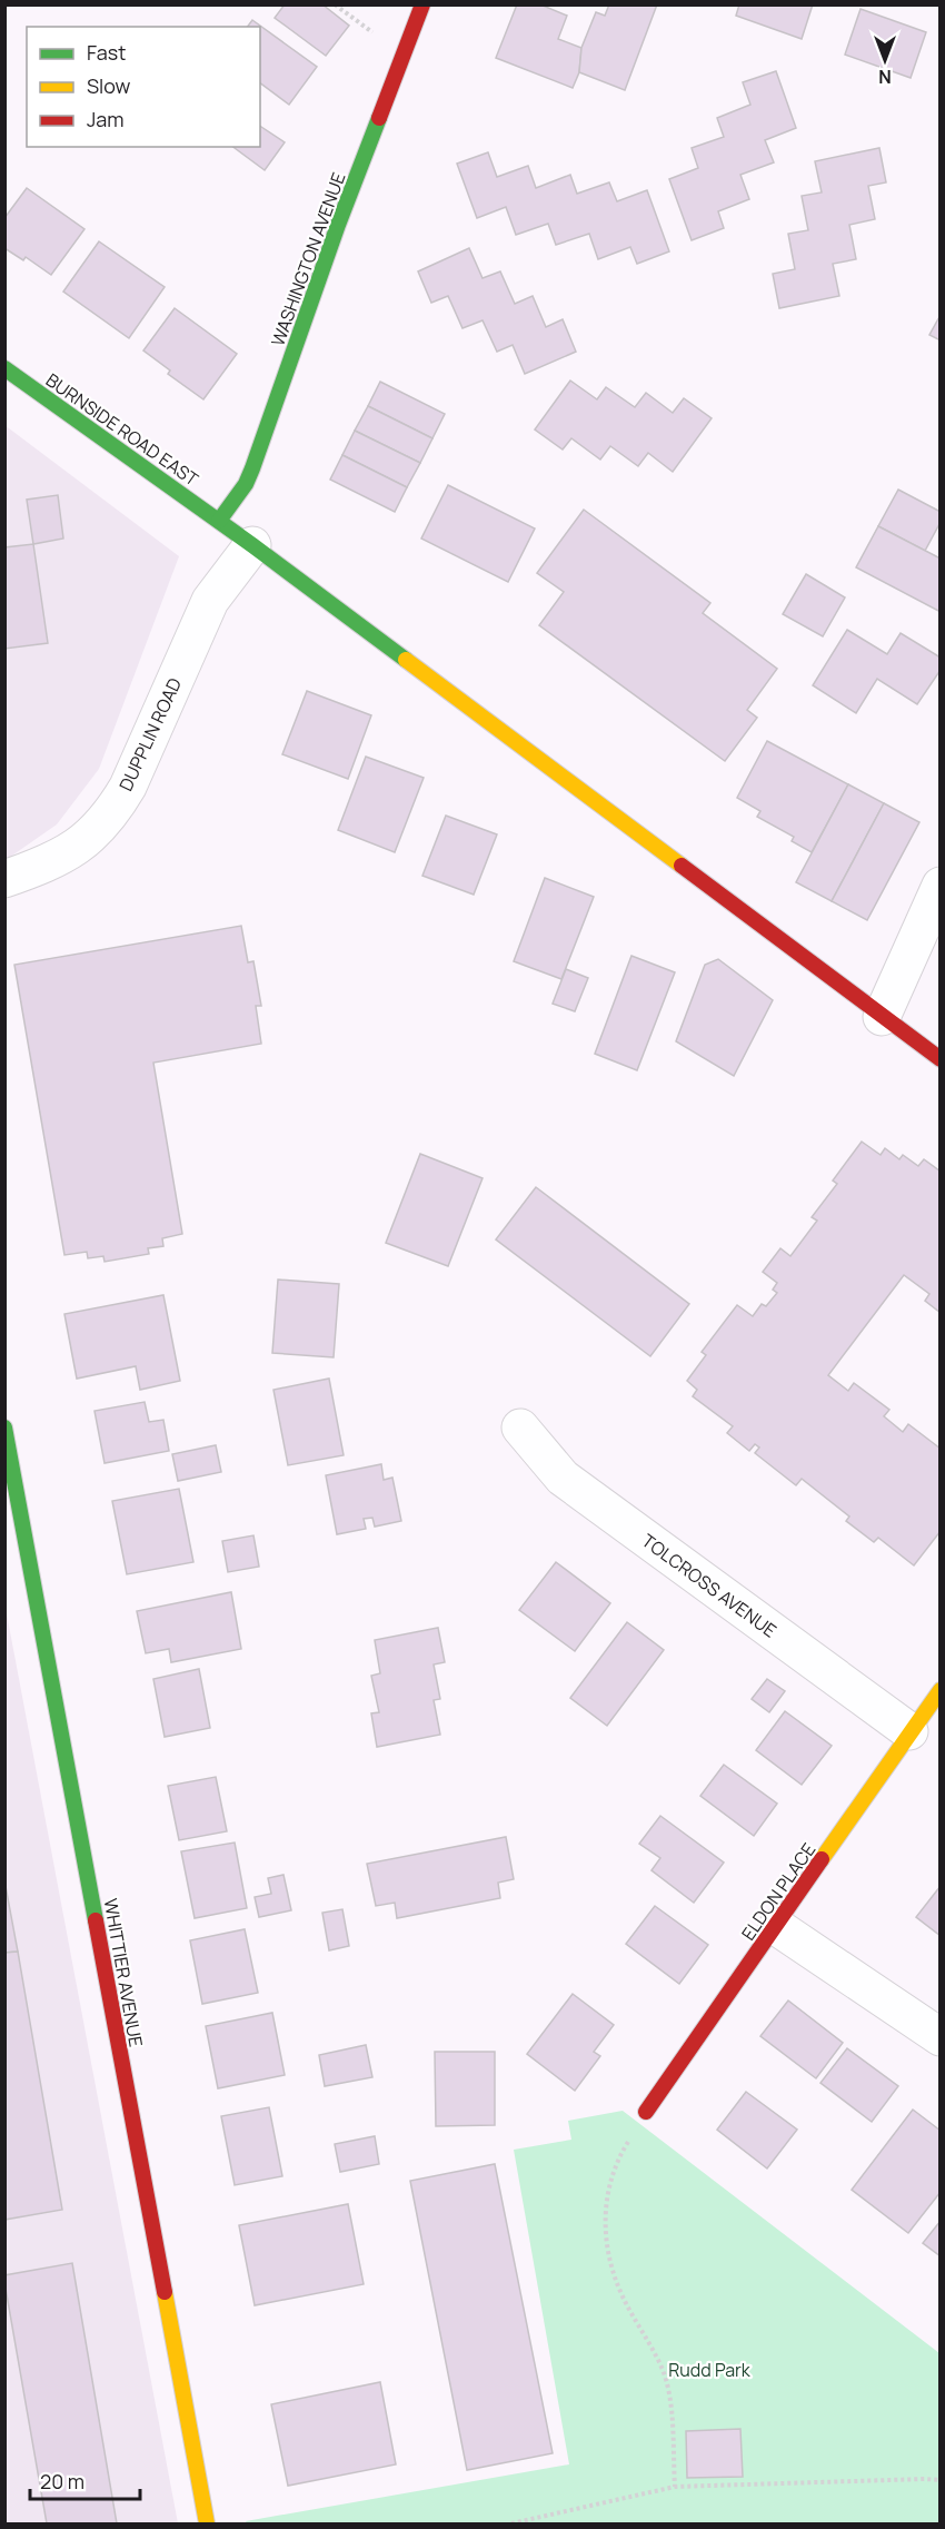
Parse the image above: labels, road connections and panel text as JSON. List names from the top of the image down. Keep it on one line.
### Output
{"streets":{"street":["WASHINGTON AVENUE","BURNSIDE ROAD EAST","DUPPLIN ROAD","TOLCROSS AVENUE","ELDON PLACE","WHITTIER AVENUE"]},"crossings":[["WASHINGTON AVENUE","BURNSIDE ROAD EAST"],["BURNSIDE ROAD EAST","DUPPLIN ROAD"],["TOLCROSS AVENUE","ELDON PLACE"]],"parks":["Rudd Park"],"legend":["Fast","Slow","Jam"],"scale_bar":"20 m","north":"bottom"}
